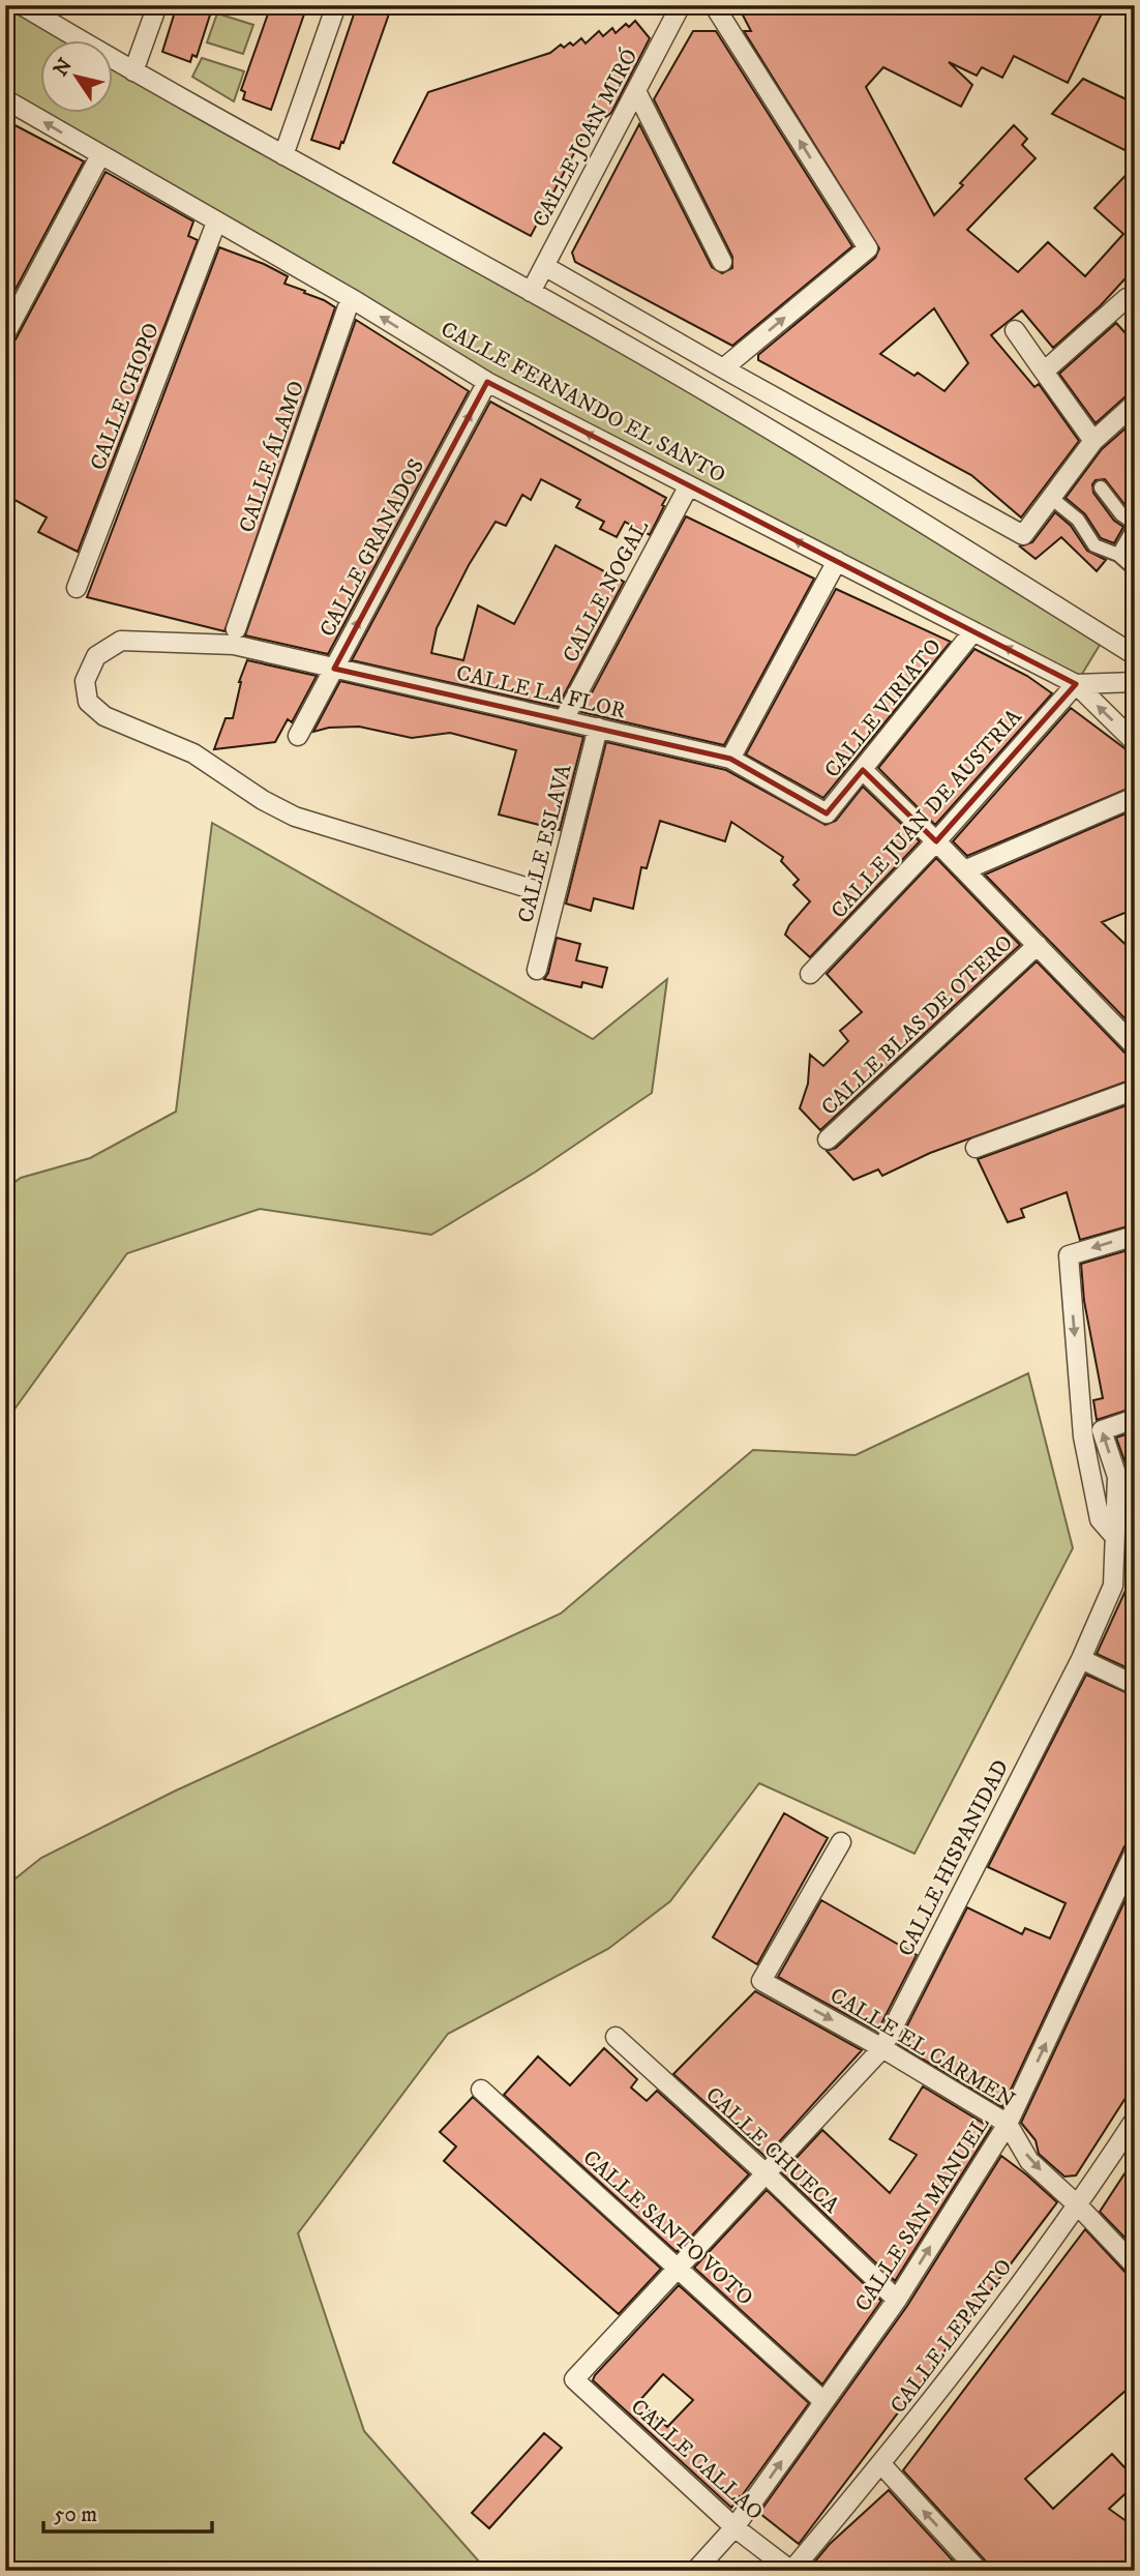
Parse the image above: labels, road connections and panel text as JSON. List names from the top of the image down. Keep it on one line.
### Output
{"streets":{"street":["CALLE JOAN MIRÓ","CALLE CHOPO","CALLE FERNANDO EL SANTO","CALLE ÁLAMO","CALLE GRANADOS","CALLE NOGAL","CALLE LA FLOR","CALLE VIRIATO","CALLE JUAN DE AUSTRIA","CALLE ESLAVA","CALLE BLAS DE OTERO","CALLE HISPANIDAD","CALLE EL CARMEN","CALLE CHUECA","CALLE SAN MANUEL","CALLE SANTO VOTO","CALLE LEPANTO","CALLE CALLAO"]},"crossings":[["CALLE CHOPO","CALLE FERNANDO EL SANTO"],["CALLE FERNANDO EL SANTO","CALLE ÁLAMO"],["CALLE FERNANDO EL SANTO","CALLE GRANADOS"],["CALLE FERNANDO EL SANTO","CALLE NOGAL"],["CALLE FERNANDO EL SANTO","CALLE VIRIATO"],["CALLE FERNANDO EL SANTO","CALLE JUAN DE AUSTRIA"],["CALLE ÁLAMO","CALLE LA FLOR"],["CALLE GRANADOS","CALLE LA FLOR"],["CALLE NOGAL","CALLE LA FLOR"],["CALLE LA FLOR","CALLE VIRIATO"],["CALLE LA FLOR","CALLE ESLAVA"],["CALLE HISPANIDAD","CALLE EL CARMEN"],["CALLE HISPANIDAD","CALLE CHUECA"],["CALLE HISPANIDAD","CALLE SANTO VOTO"],["CALLE HISPANIDAD","CALLE CALLAO"],["CALLE EL CARMEN","CALLE SAN MANUEL"],["CALLE EL CARMEN","CALLE LEPANTO"],["CALLE CHUECA","CALLE SAN MANUEL"],["CALLE SAN MANUEL","CALLE SANTO VOTO"],["CALLE SAN MANUEL","CALLE CALLAO"],["CALLE LEPANTO","CALLE CALLAO"]],"one_way":["CALLE GRANADOS","CALLE SAN MANUEL"],"scale_bar":"50 m","north":"top left"}
